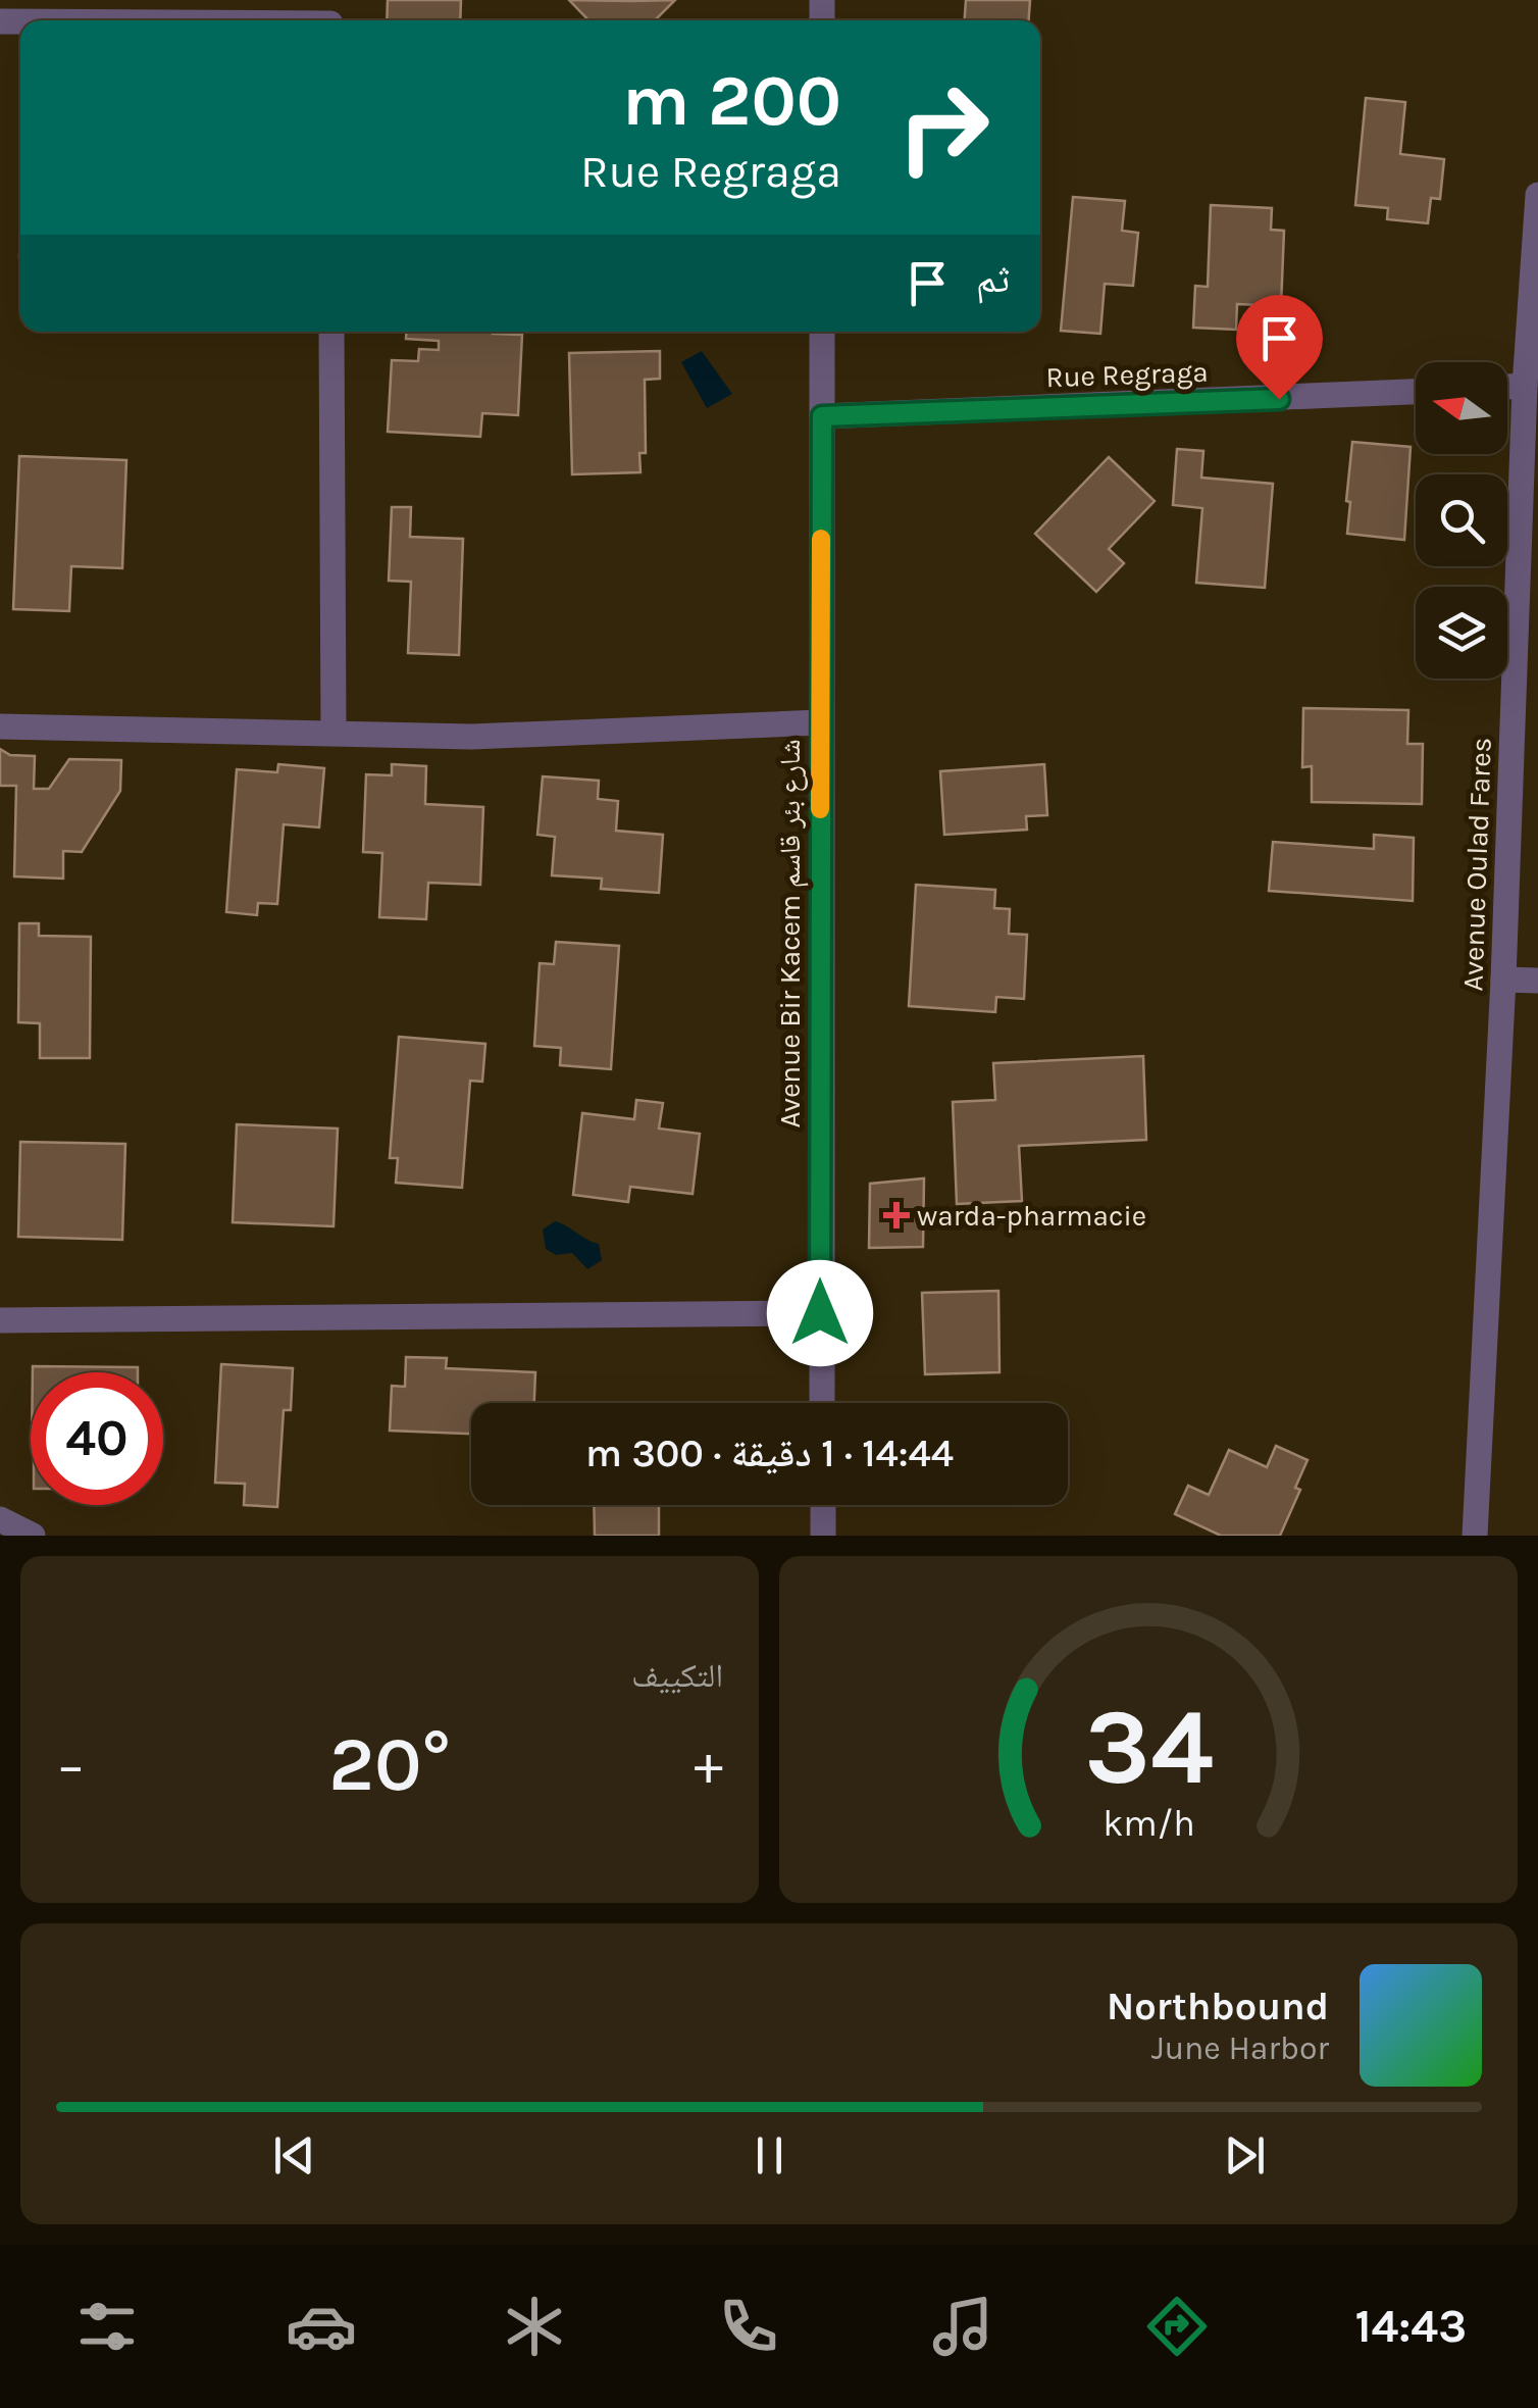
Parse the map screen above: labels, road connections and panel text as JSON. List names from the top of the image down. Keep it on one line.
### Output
{"streets":{"street":["Rue Regraga","Avenue Oulad Fares","Avenue Bir Kacem شارع بئر قاسم"]},"crossings":[["Rue Regraga","Avenue Bir Kacem شارع بئر قاسم"]],"places":{"health":["warda-pharmacie"]},"north":"left","page":{"turn":["200 m","Rue Regraga"],"then":"ثم","limit":"40","trip":"14:44 · 1 دقيقة · 300 m","tile":"التكييف","heat":["−","20°","+"],"song":["Northbound","June Harbor"],"tabs":"14:43","gauge":["34","km/h"]}}
